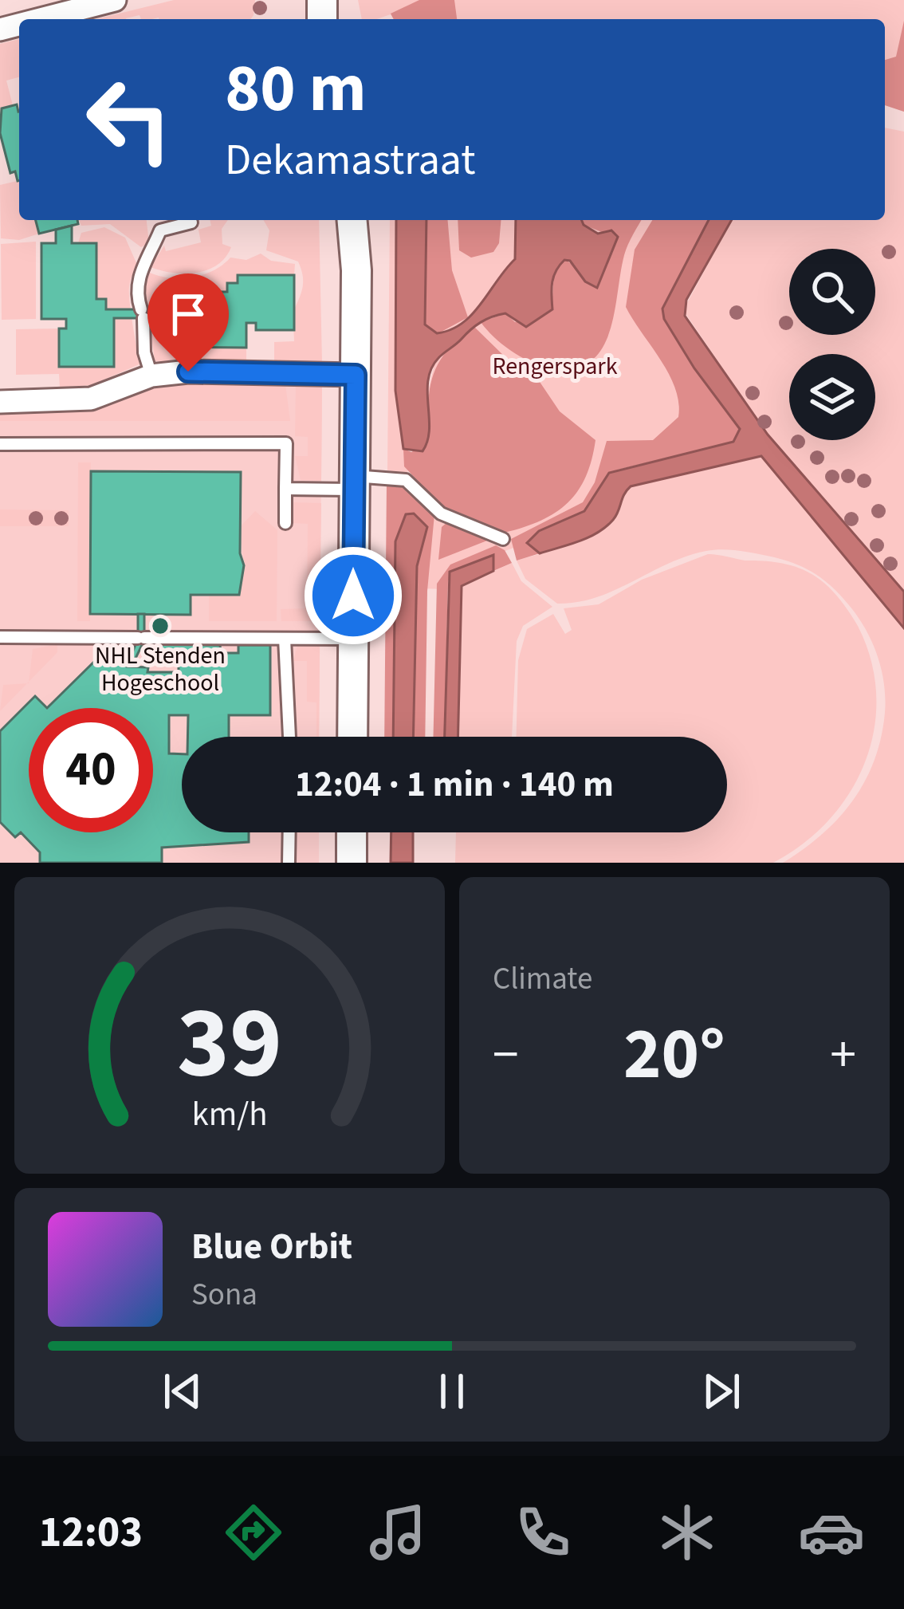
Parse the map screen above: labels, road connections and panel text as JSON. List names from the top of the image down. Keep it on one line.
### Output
{"parks":["Rengerspark"],"places":["NHL Stenden Hogeschool"],"page":{"turn":["80 m","Dekamastraat"],"limit":"40","trip":"12:04 · 1 min · 140 m","tile":"Climate","heat":["−","20°","+"],"song":["Blue Orbit","Sona"],"tabs":"12:03","gauge":["39","km/h"]}}
